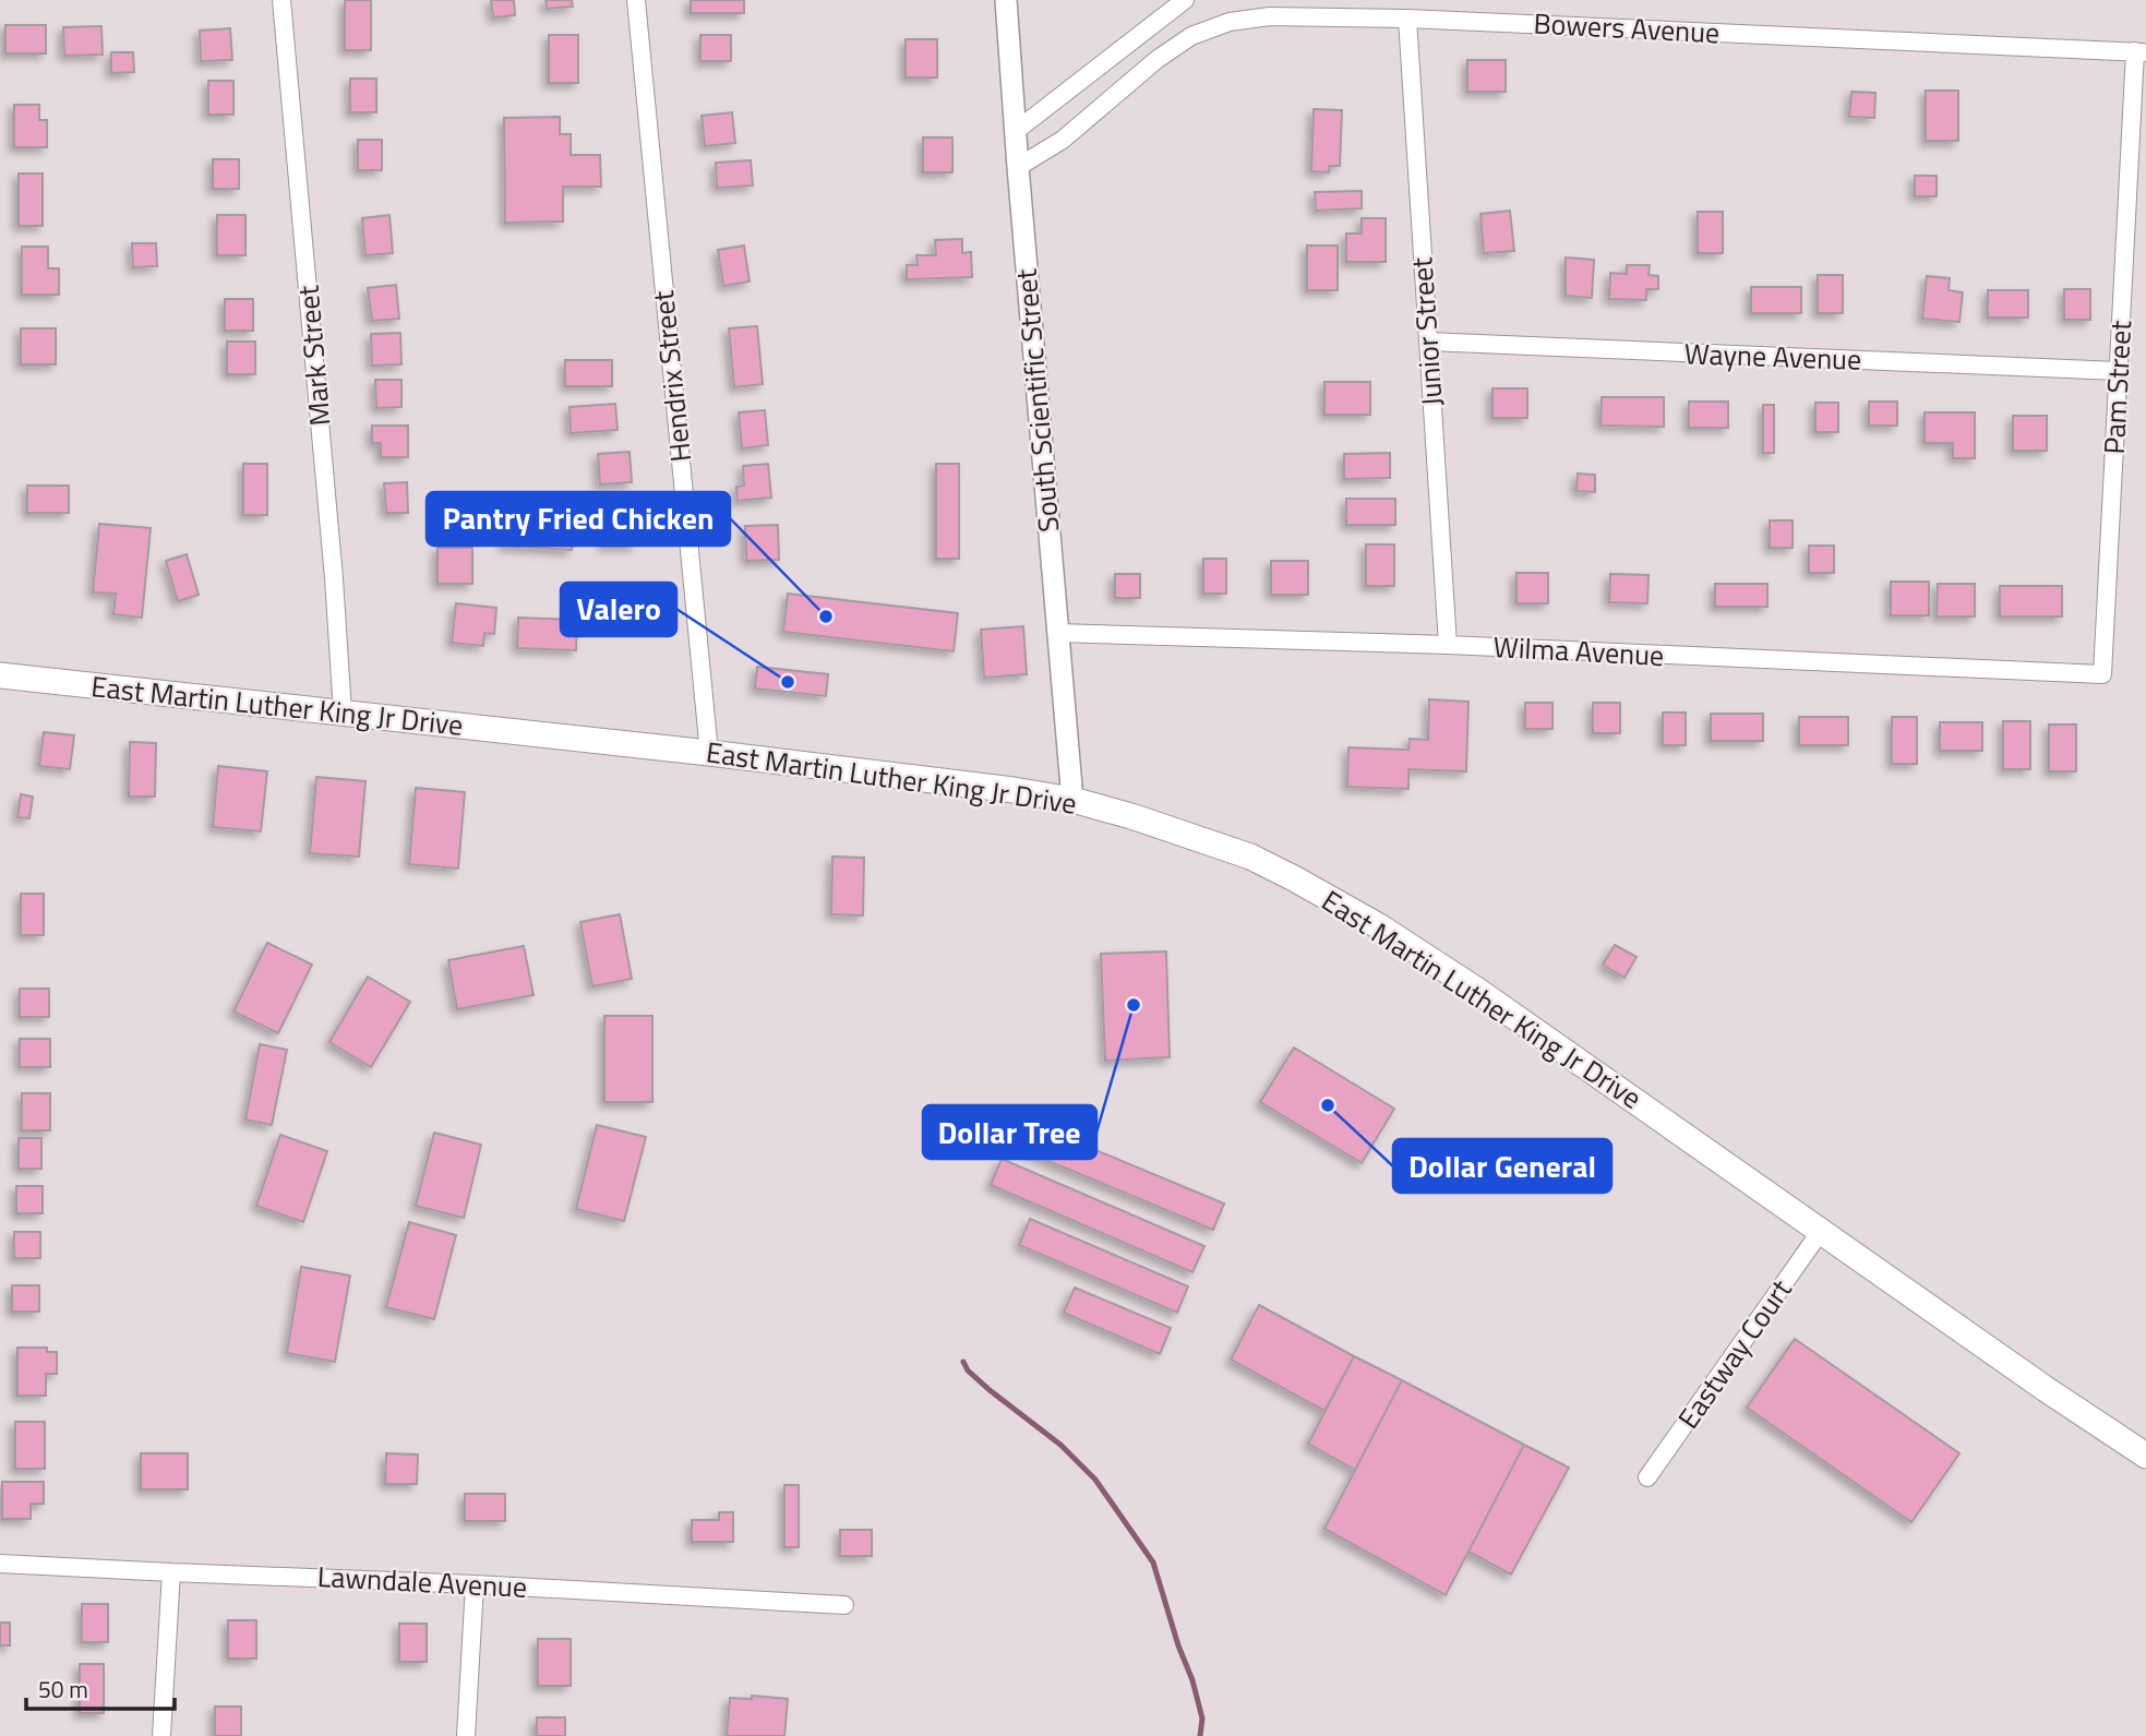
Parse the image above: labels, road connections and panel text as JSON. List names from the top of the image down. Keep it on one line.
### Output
{"streets":{"main road":["East Martin Luther King Jr Drive"],"street":["Bowers Avenue","Junior Street","Mark Street","Wayne Avenue","Hendrix Street","Pam Street","South Scientific Street","Wilma Avenue","Eastway Court","Lawndale Avenue"]},"crossings":[["Bowers Avenue","Junior Street"],["Bowers Avenue","Pam Street"],["Bowers Avenue","South Scientific Street"],["Junior Street","Wayne Avenue"],["Junior Street","Wilma Avenue"],["Mark Street","East Martin Luther King Jr Drive"],["Wayne Avenue","Pam Street"],["Hendrix Street","East Martin Luther King Jr Drive"],["Pam Street","Wilma Avenue"],["South Scientific Street","Wilma Avenue"],["South Scientific Street","East Martin Luther King Jr Drive"],["East Martin Luther King Jr Drive","Eastway Court"]],"places":["Pantry Fried Chicken","Valero","Dollar Tree","Dollar General"],"scale_bar":"50 m"}
